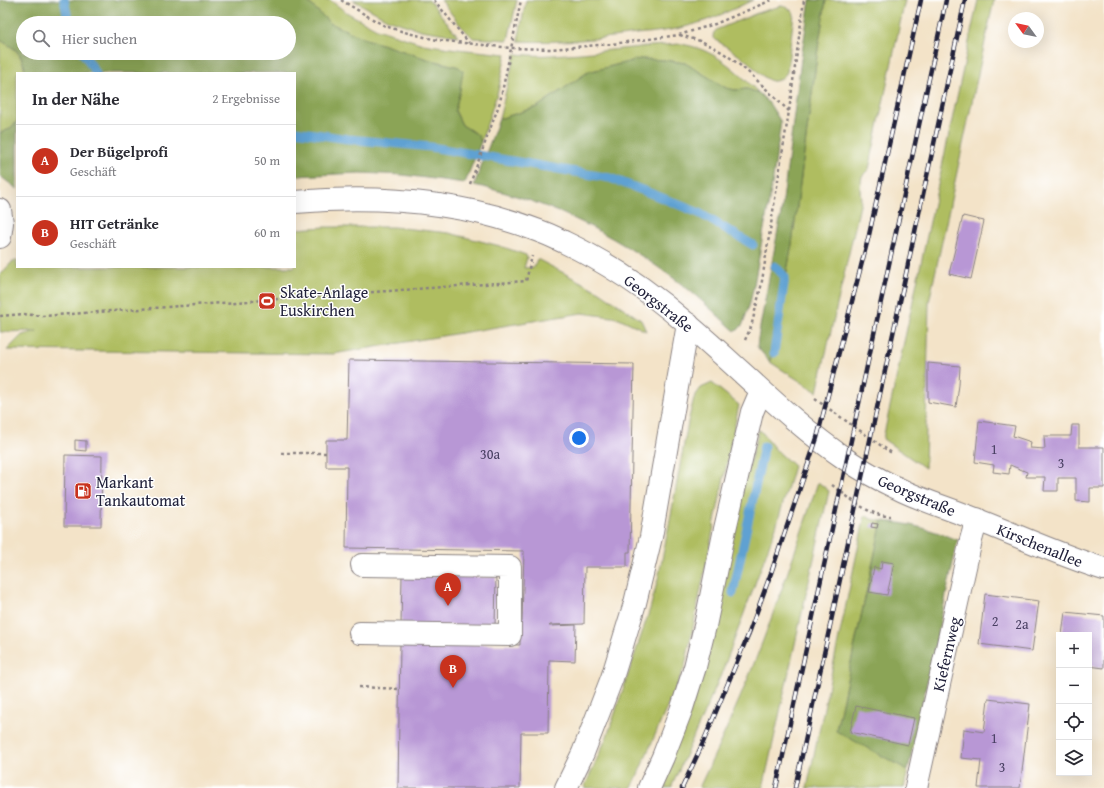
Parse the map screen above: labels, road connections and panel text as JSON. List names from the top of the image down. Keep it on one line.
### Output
{"streets":{"street":["Georgstraße","Kirschenallee","Kiefernweg"]},"crossings":[["Georgstraße","Kirschenallee"],["Georgstraße","Kiefernweg"],["Kirschenallee","Kiefernweg"]],"places":{"sports":["Skate-Anlage Euskirchen"],"fuel station":["Markant Tankautomat"]},"house_numbers":["1","30a","3","2","2a","1","3"],"north":"top left","page":{"search":"Hier suchen","heading":["In der Nähe","2 Ergebnisse"],"list":[{"mark":"A","name":"Der Bügelprofi","note":"Geschäft","value":"50 m"},{"mark":"B","name":"HIT Getränke","note":"Geschäft","value":"60 m"}],"pins":["A","B"],"map_buttons":["+","−"]}}
